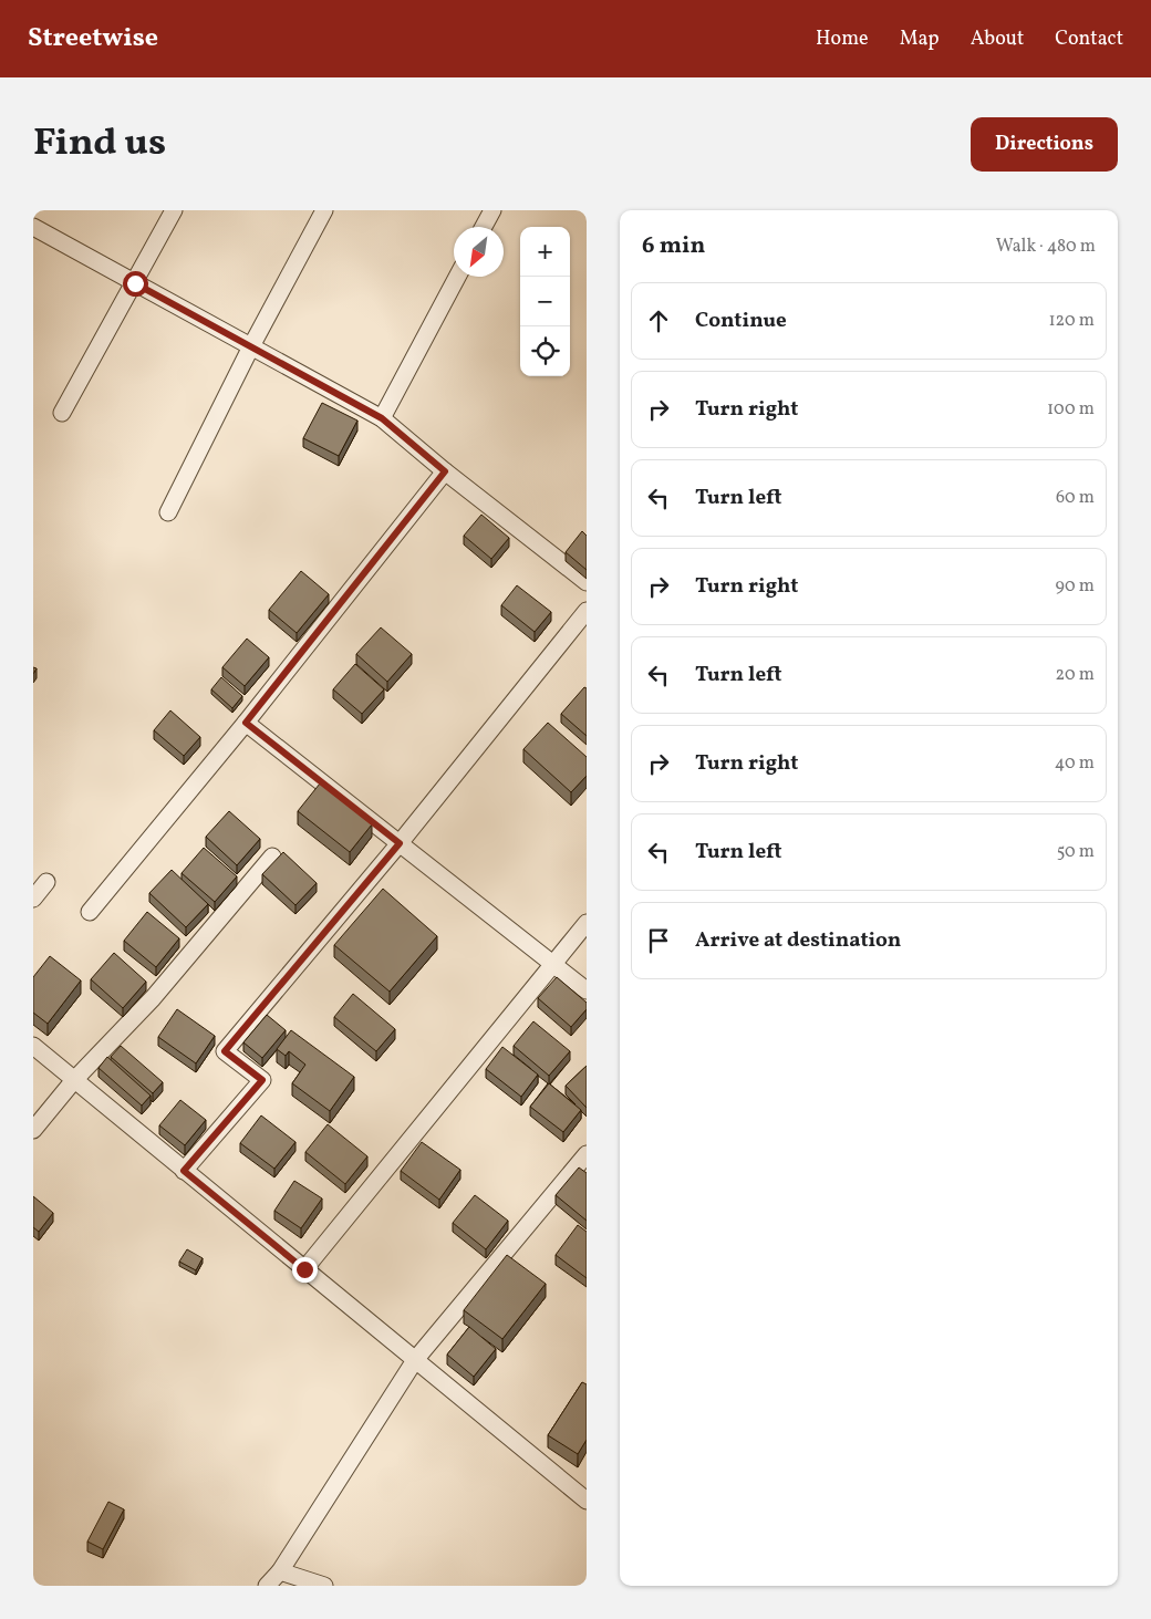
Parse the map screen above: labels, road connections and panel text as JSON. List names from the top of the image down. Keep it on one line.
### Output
{"north":"bottom left","page":{"header":"Streetwise","nav":["Home","Map","About","Contact"],"title":"Find us","buttons":"Directions","heading":["6 min","Walk · 480 m"],"map_buttons":["+","−"],"list":[["Continue","120 m"],["Turn right","100 m"],["Turn left","60 m"],["Turn right","90 m"],["Turn left","20 m"],["Turn right","40 m"],["Turn left","50 m"],"Arrive at destination"]}}
